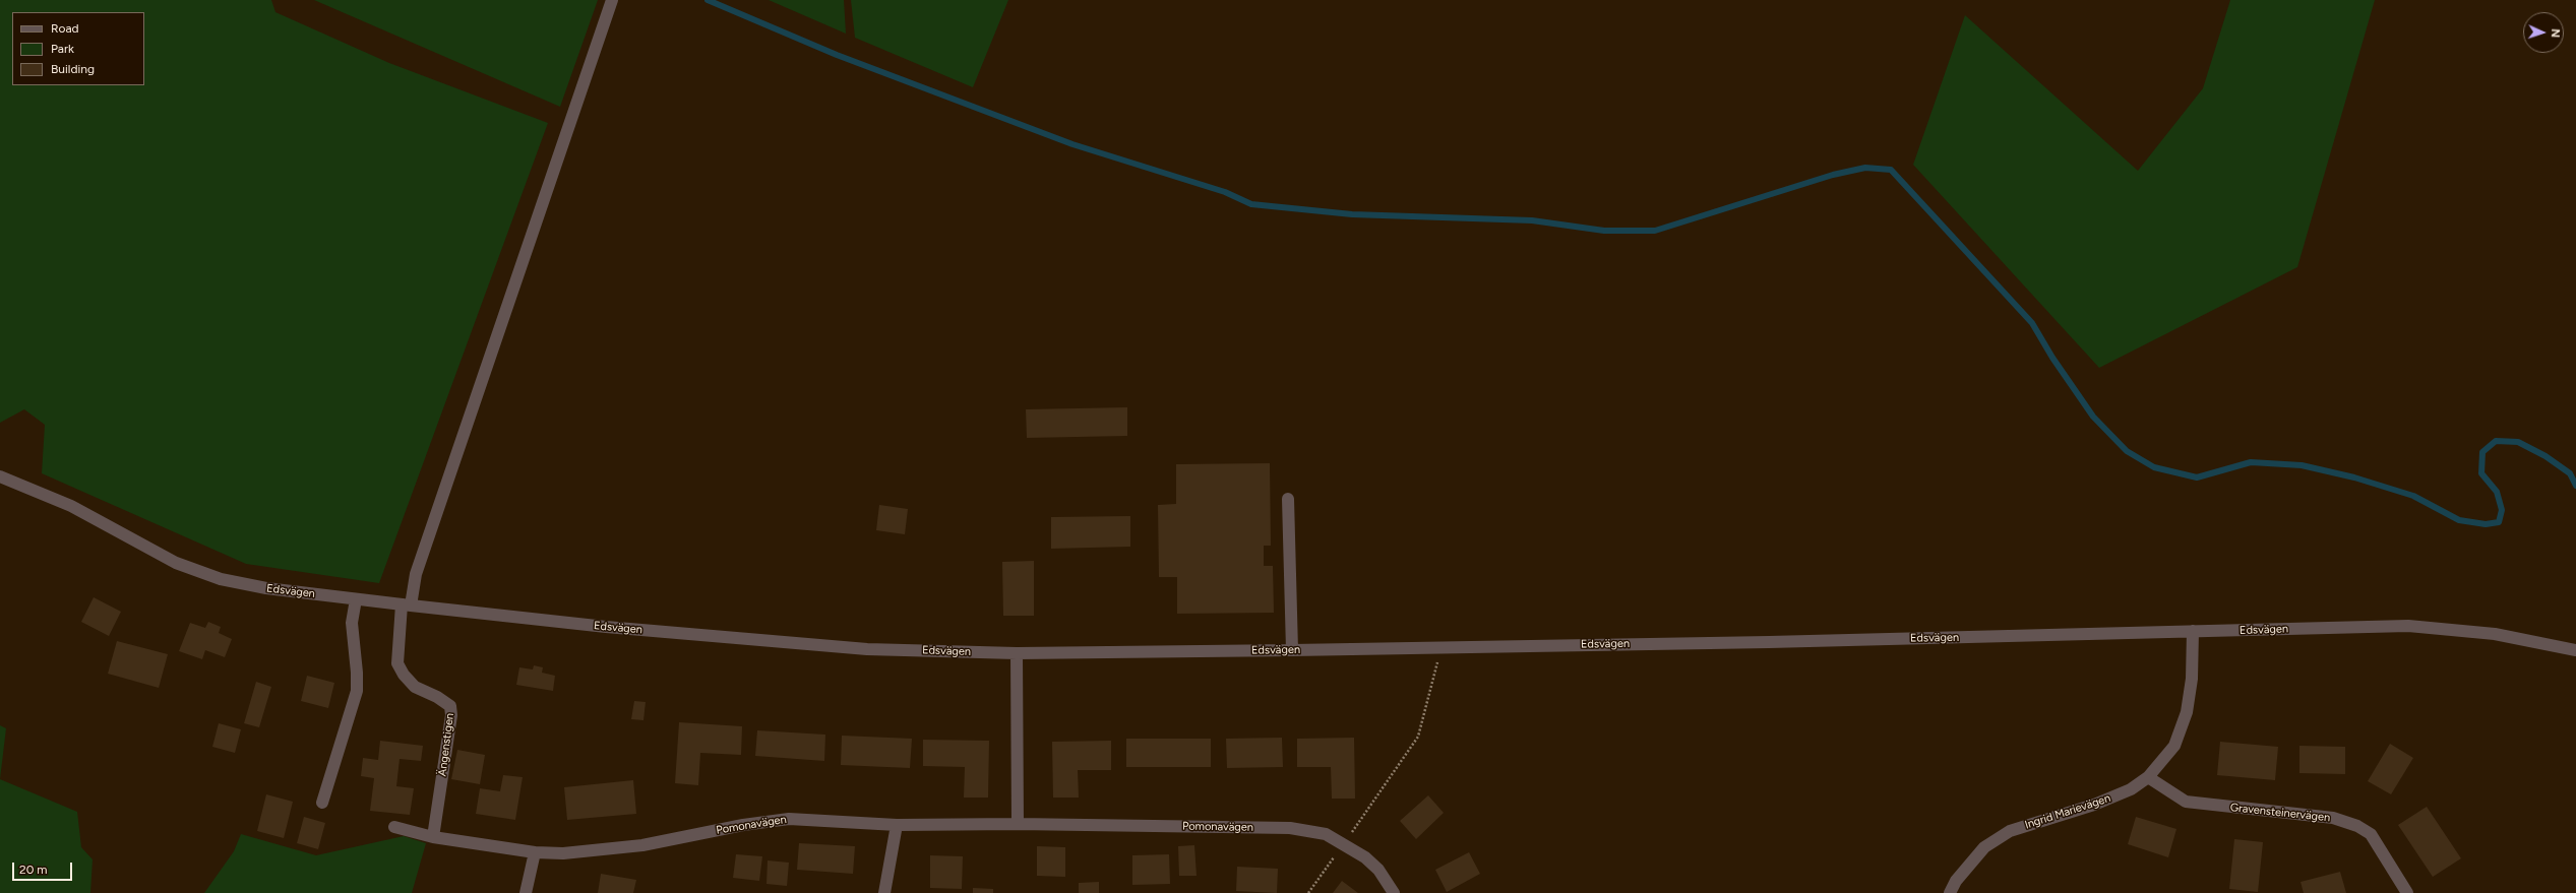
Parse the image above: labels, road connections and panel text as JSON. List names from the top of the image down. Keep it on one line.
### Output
{"streets":{"street":["Edsvägen","Ängenstigen","Ingrid Marievägen","Gravensteinervägen","Pomonavägen"]},"crossings":[["Edsvägen","Ängenstigen"],["Edsvägen","Ingrid Marievägen"],["Ängenstigen","Pomonavägen"],["Ingrid Marievägen","Gravensteinervägen"]],"legend":["Road","Park","Building"],"scale_bar":"20 m","north":"right"}
